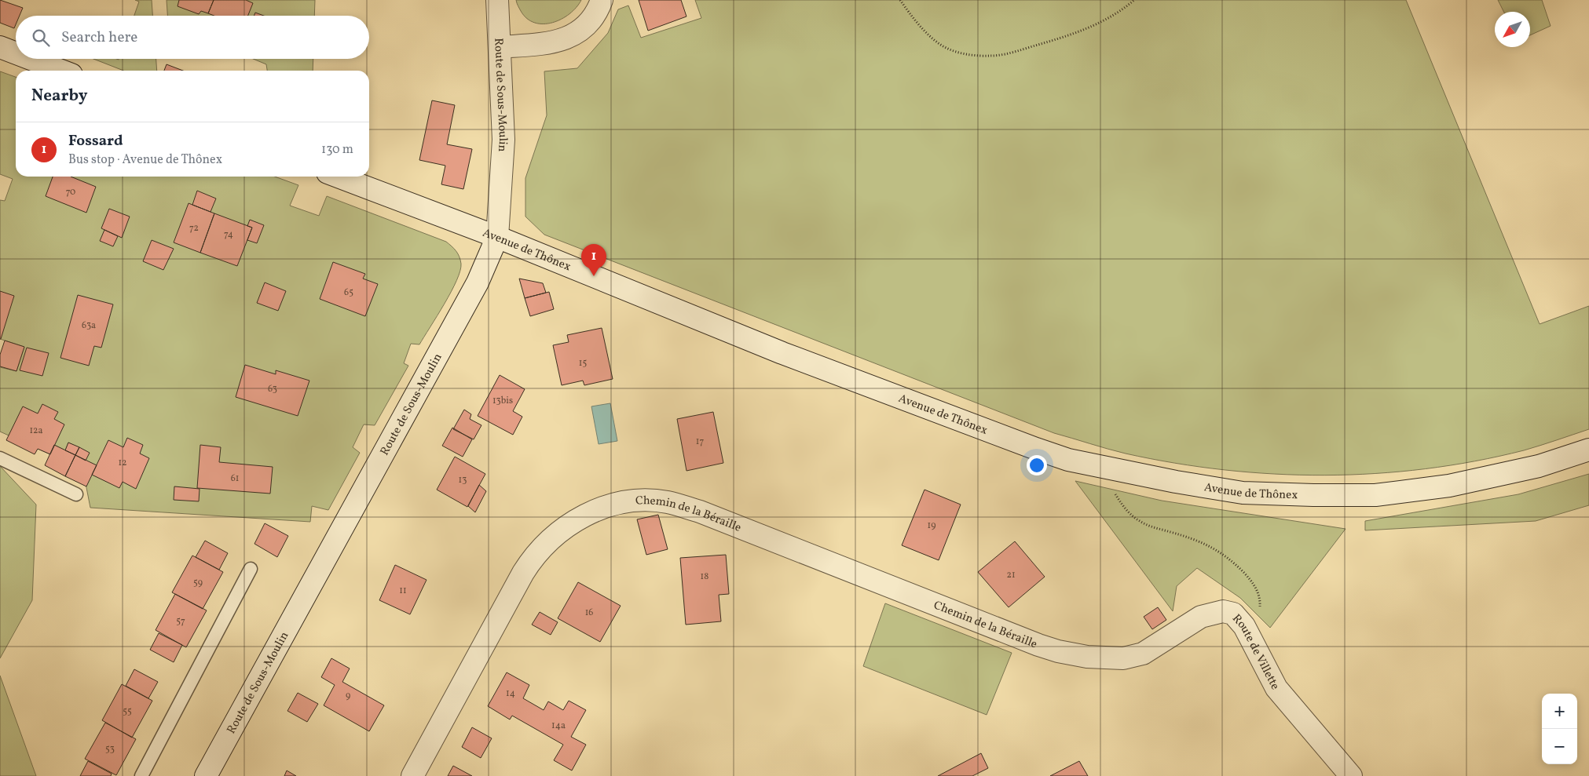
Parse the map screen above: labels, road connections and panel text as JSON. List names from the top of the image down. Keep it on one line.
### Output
{"streets":{"main road":["Route de Sous-Moulin","Avenue de Thônex","Chemin de la Béraille","Route de Villette"]},"crossings":[["Route de Sous-Moulin","Avenue de Thônex"],["Chemin de la Béraille","Route de Villette"]],"house_numbers":["70","72","74","65","63a","15","63","13bis","12a","17","12","61","13","19","21","18","59","11","16","57","14","9","55","14a","53"],"north":"bottom left","page":{"search":"Search here","heading":"Nearby","list":[{"mark":"1","name":"Fossard","note":"Bus stop · Avenue de Thônex","value":"130 m"}],"pins":"1","map_buttons":["+","−"]}}
